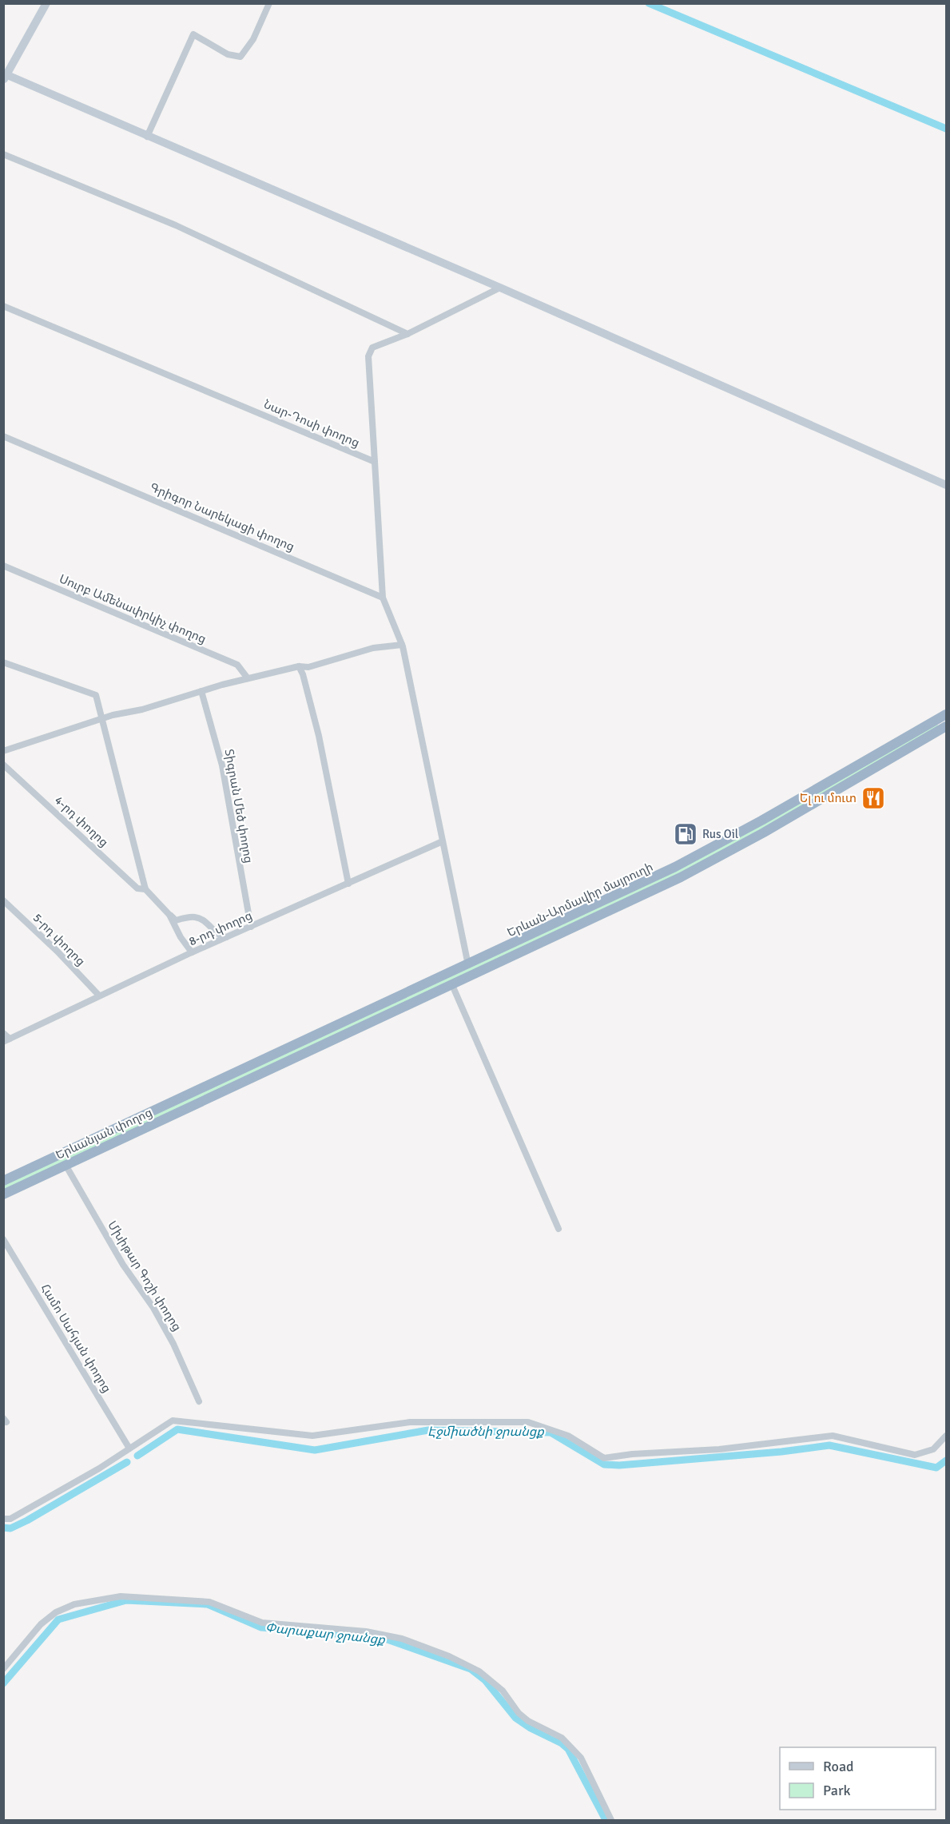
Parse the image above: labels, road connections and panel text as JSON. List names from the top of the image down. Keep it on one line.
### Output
{"streets":{"highway":["Երևան-Արմավիր մայրուղի","Երևանյան փողոց"],"street":["Նար-Դոսի փողոց","Գրիգոր Նարեկացի փողոց","Սուրբ Ամենափրկիչ փողոց","Տիգրան Մեծ փողոց","4-րդ փողոց","8-րդ փողոց","5-րդ փողոց","Մխիթար Գոշի փողոց","Համո Սահյան փողոց"]},"crossings":[["Տիգրան Մեծ փողոց","8-րդ փողոց"],["Երևան-Արմավիր մայրուղի","Երևանյան փողոց"],["8-րդ փողոց","5-րդ փողոց"],["Երևանյան փողոց","Մխիթար Գոշի փողոց"]],"water":["Էջմիածնի ջրանցք","Փարաքար ջրանցք"],"places":{"restaurant":["Ել ու մուտ"],"fuel station":["Rus Oil"]},"legend":["Road","Park"]}
